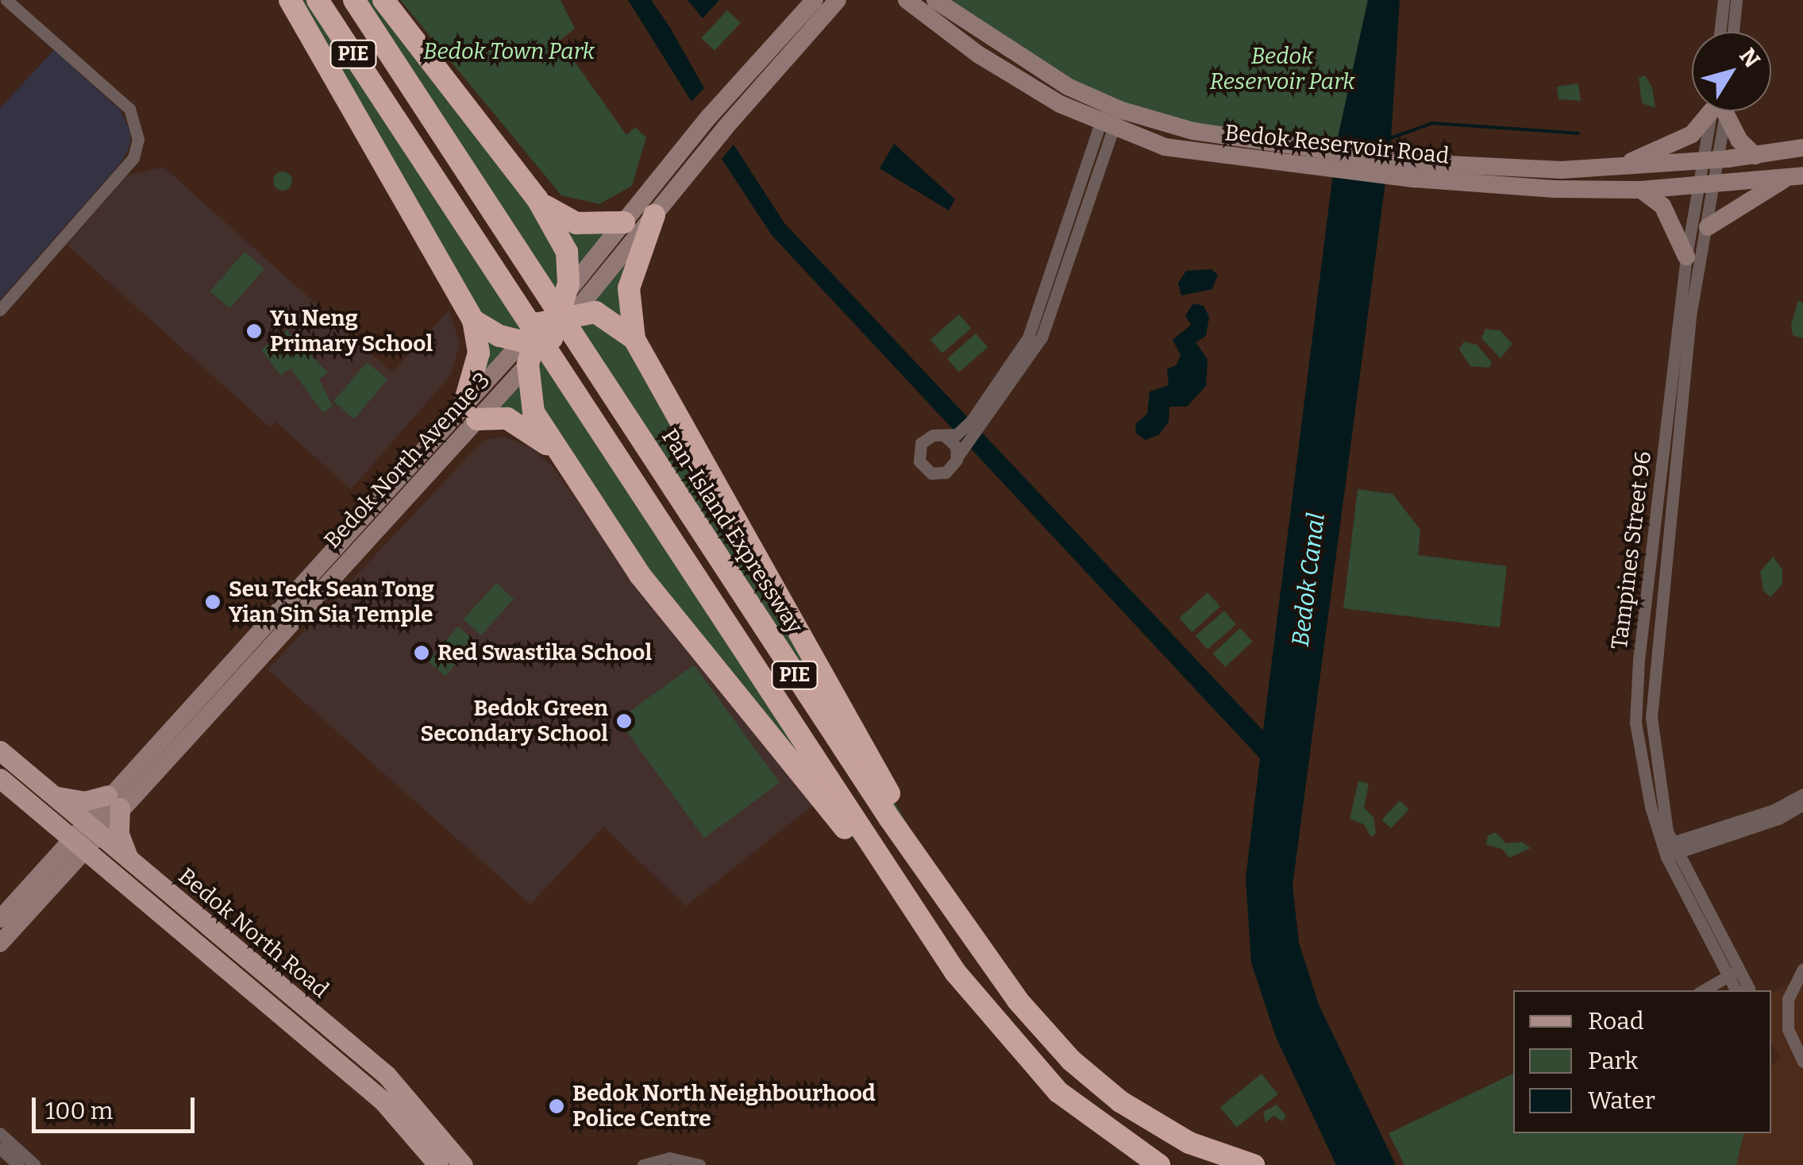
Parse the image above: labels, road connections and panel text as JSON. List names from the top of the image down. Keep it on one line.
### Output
{"streets":{"highway":["PIE","Pan-Island Expressway"],"main road":["Bedok Reservoir Road","Bedok North Avenue 3","Bedok North Road"],"street":["Tampines Street 96"]},"crossings":[["Bedok Reservoir Road","Tampines Street 96"],["Bedok North Avenue 3","Bedok North Road"]],"water":["Bedok Canal"],"parks":["Bedok Town Park","Bedok Reservoir Park"],"places":["Yu Neng Primary School","Seu Teck Sean Tong Yian Sin Sia Temple","Red Swastika School","Bedok Green Secondary School","Bedok North Neighbourhood Police Centre"],"legend":["Road","Park","Water"],"scale_bar":"100 m","north":"top right"}
